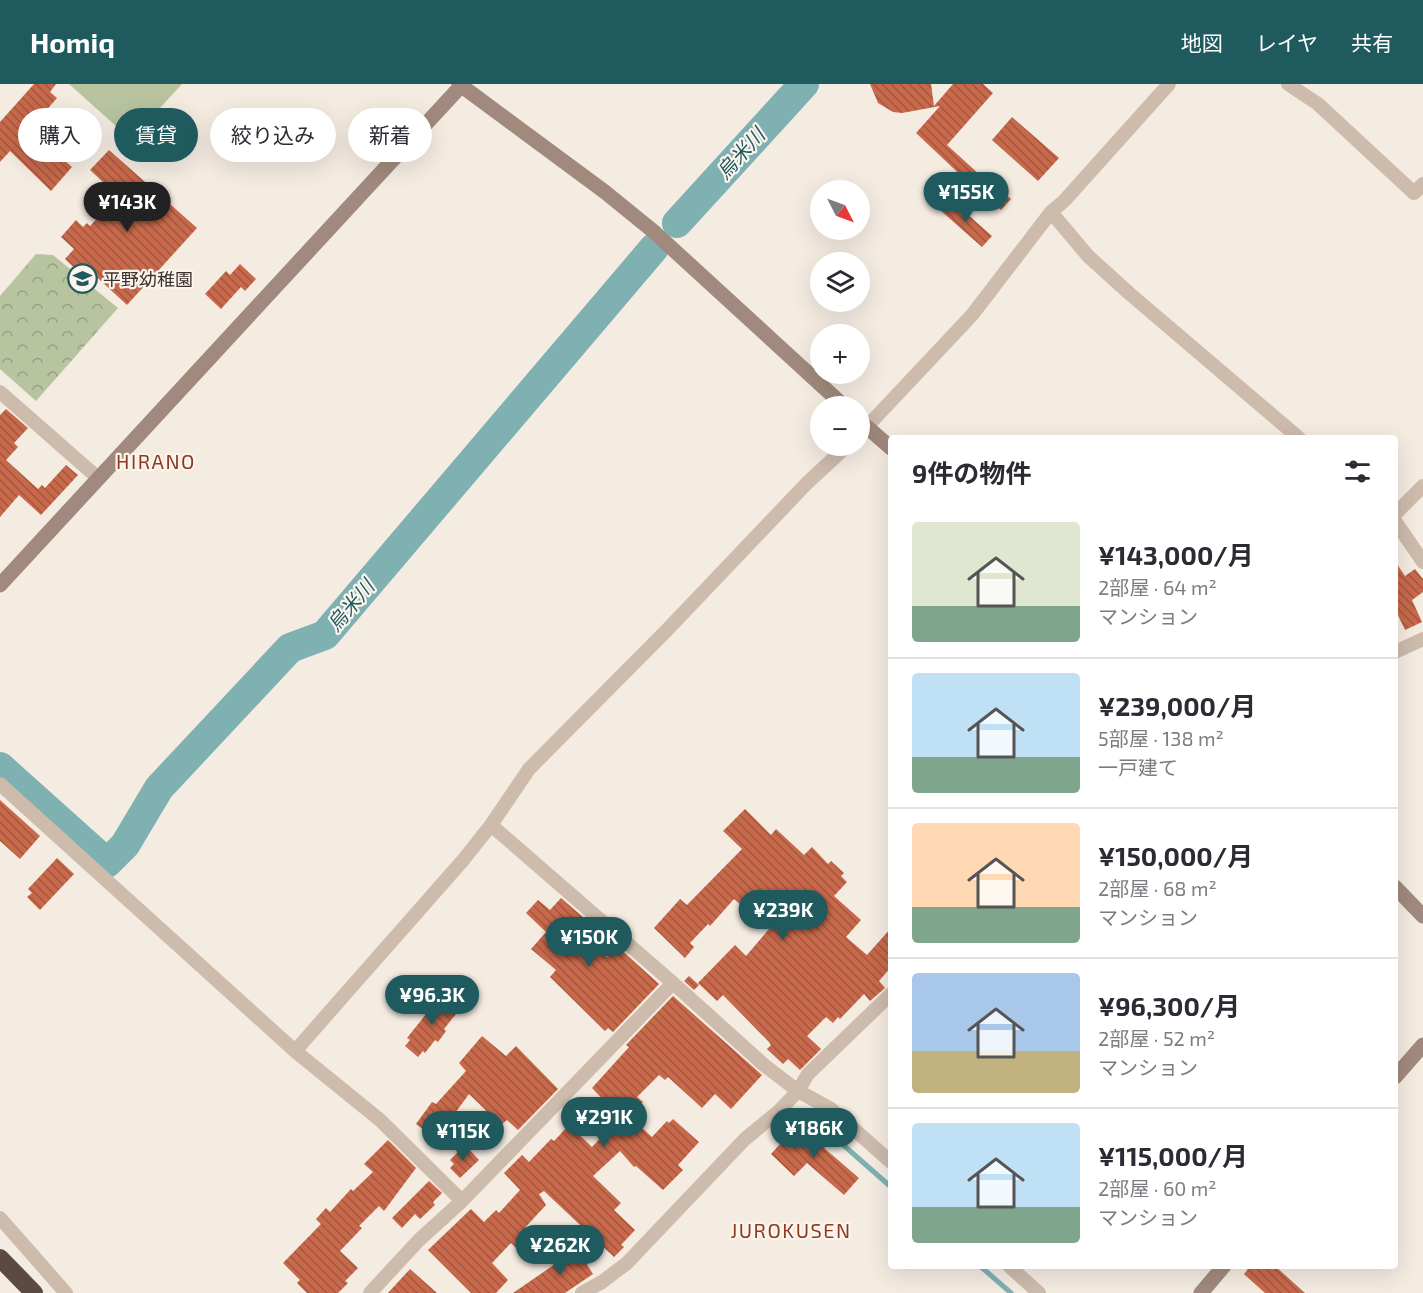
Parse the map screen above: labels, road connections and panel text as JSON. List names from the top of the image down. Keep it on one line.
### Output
{"districts":["HIRANO","JUROKUSEN"],"water":["烏米川"],"places":{"school or university":["平野幼稚園"]},"north":"bottom right","page":{"header":"Homiq","nav":["地図","レイヤ","共有"],"chip":["購入","賃貸","絞り込み","新着"],"price":["¥155K","¥143K","¥239K","¥150K","¥96.3K","¥291K","¥186K","¥115K","¥262K"],"map_buttons":["+","−"],"heading":"9件の物件","list":[{"name":"¥143,000/月","note":"2部屋 · 64 m² · マンション"},{"name":"¥239,000/月","note":"5部屋 · 138 m² · 一戸建て"},{"name":"¥150,000/月","note":"2部屋 · 68 m² · マンション"},{"name":"¥96,300/月","note":"2部屋 · 52 m² · マンション"},{"name":"¥115,000/月","note":"2部屋 · 60 m² · マンション"}]}}
